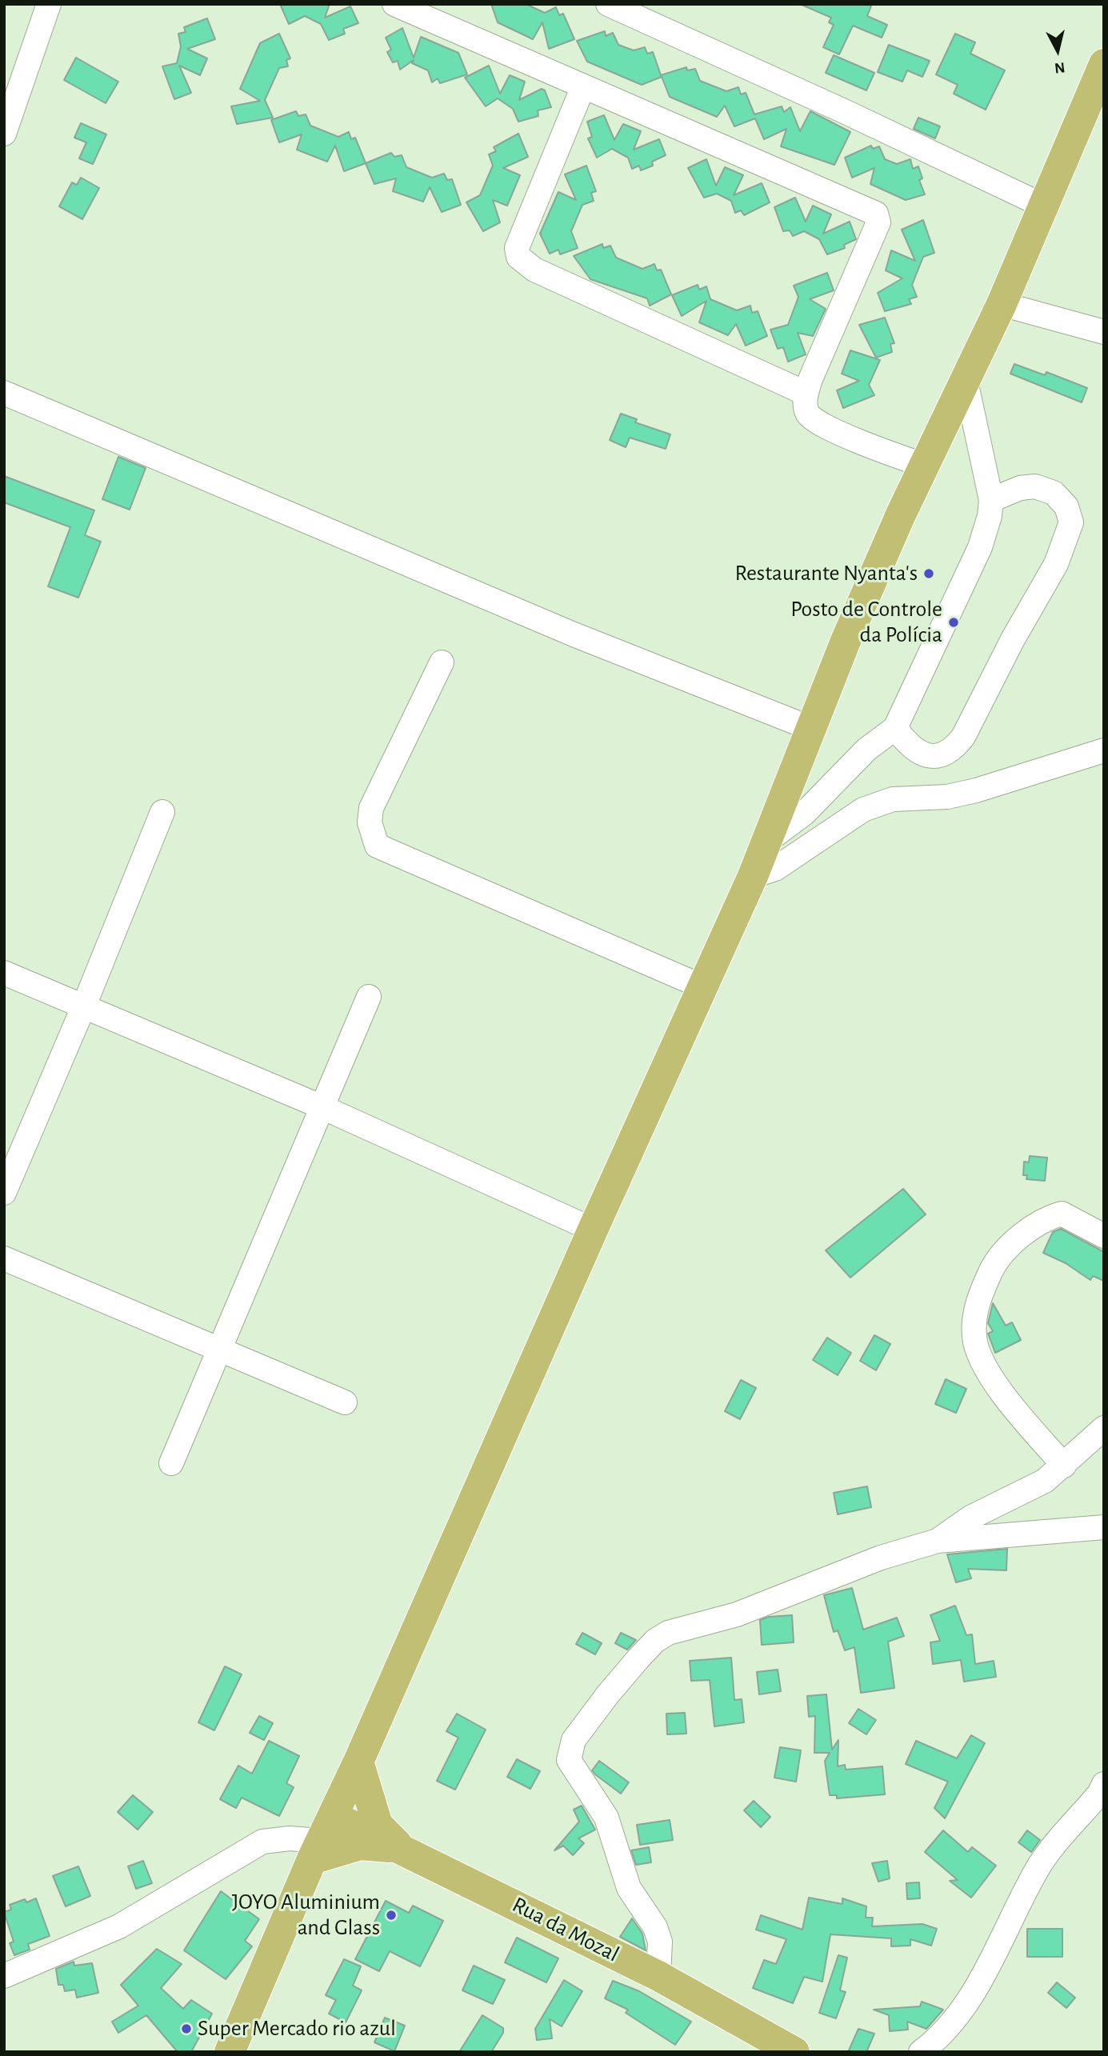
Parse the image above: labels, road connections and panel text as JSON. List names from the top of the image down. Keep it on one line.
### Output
{"streets":{"main road":["Rua da Mozal"]},"places":["Restaurante Nyanta's","Posto de Controle da Polícia","JOYO Aluminium and Glass","Super Mercado rio azul"],"north":"bottom"}
